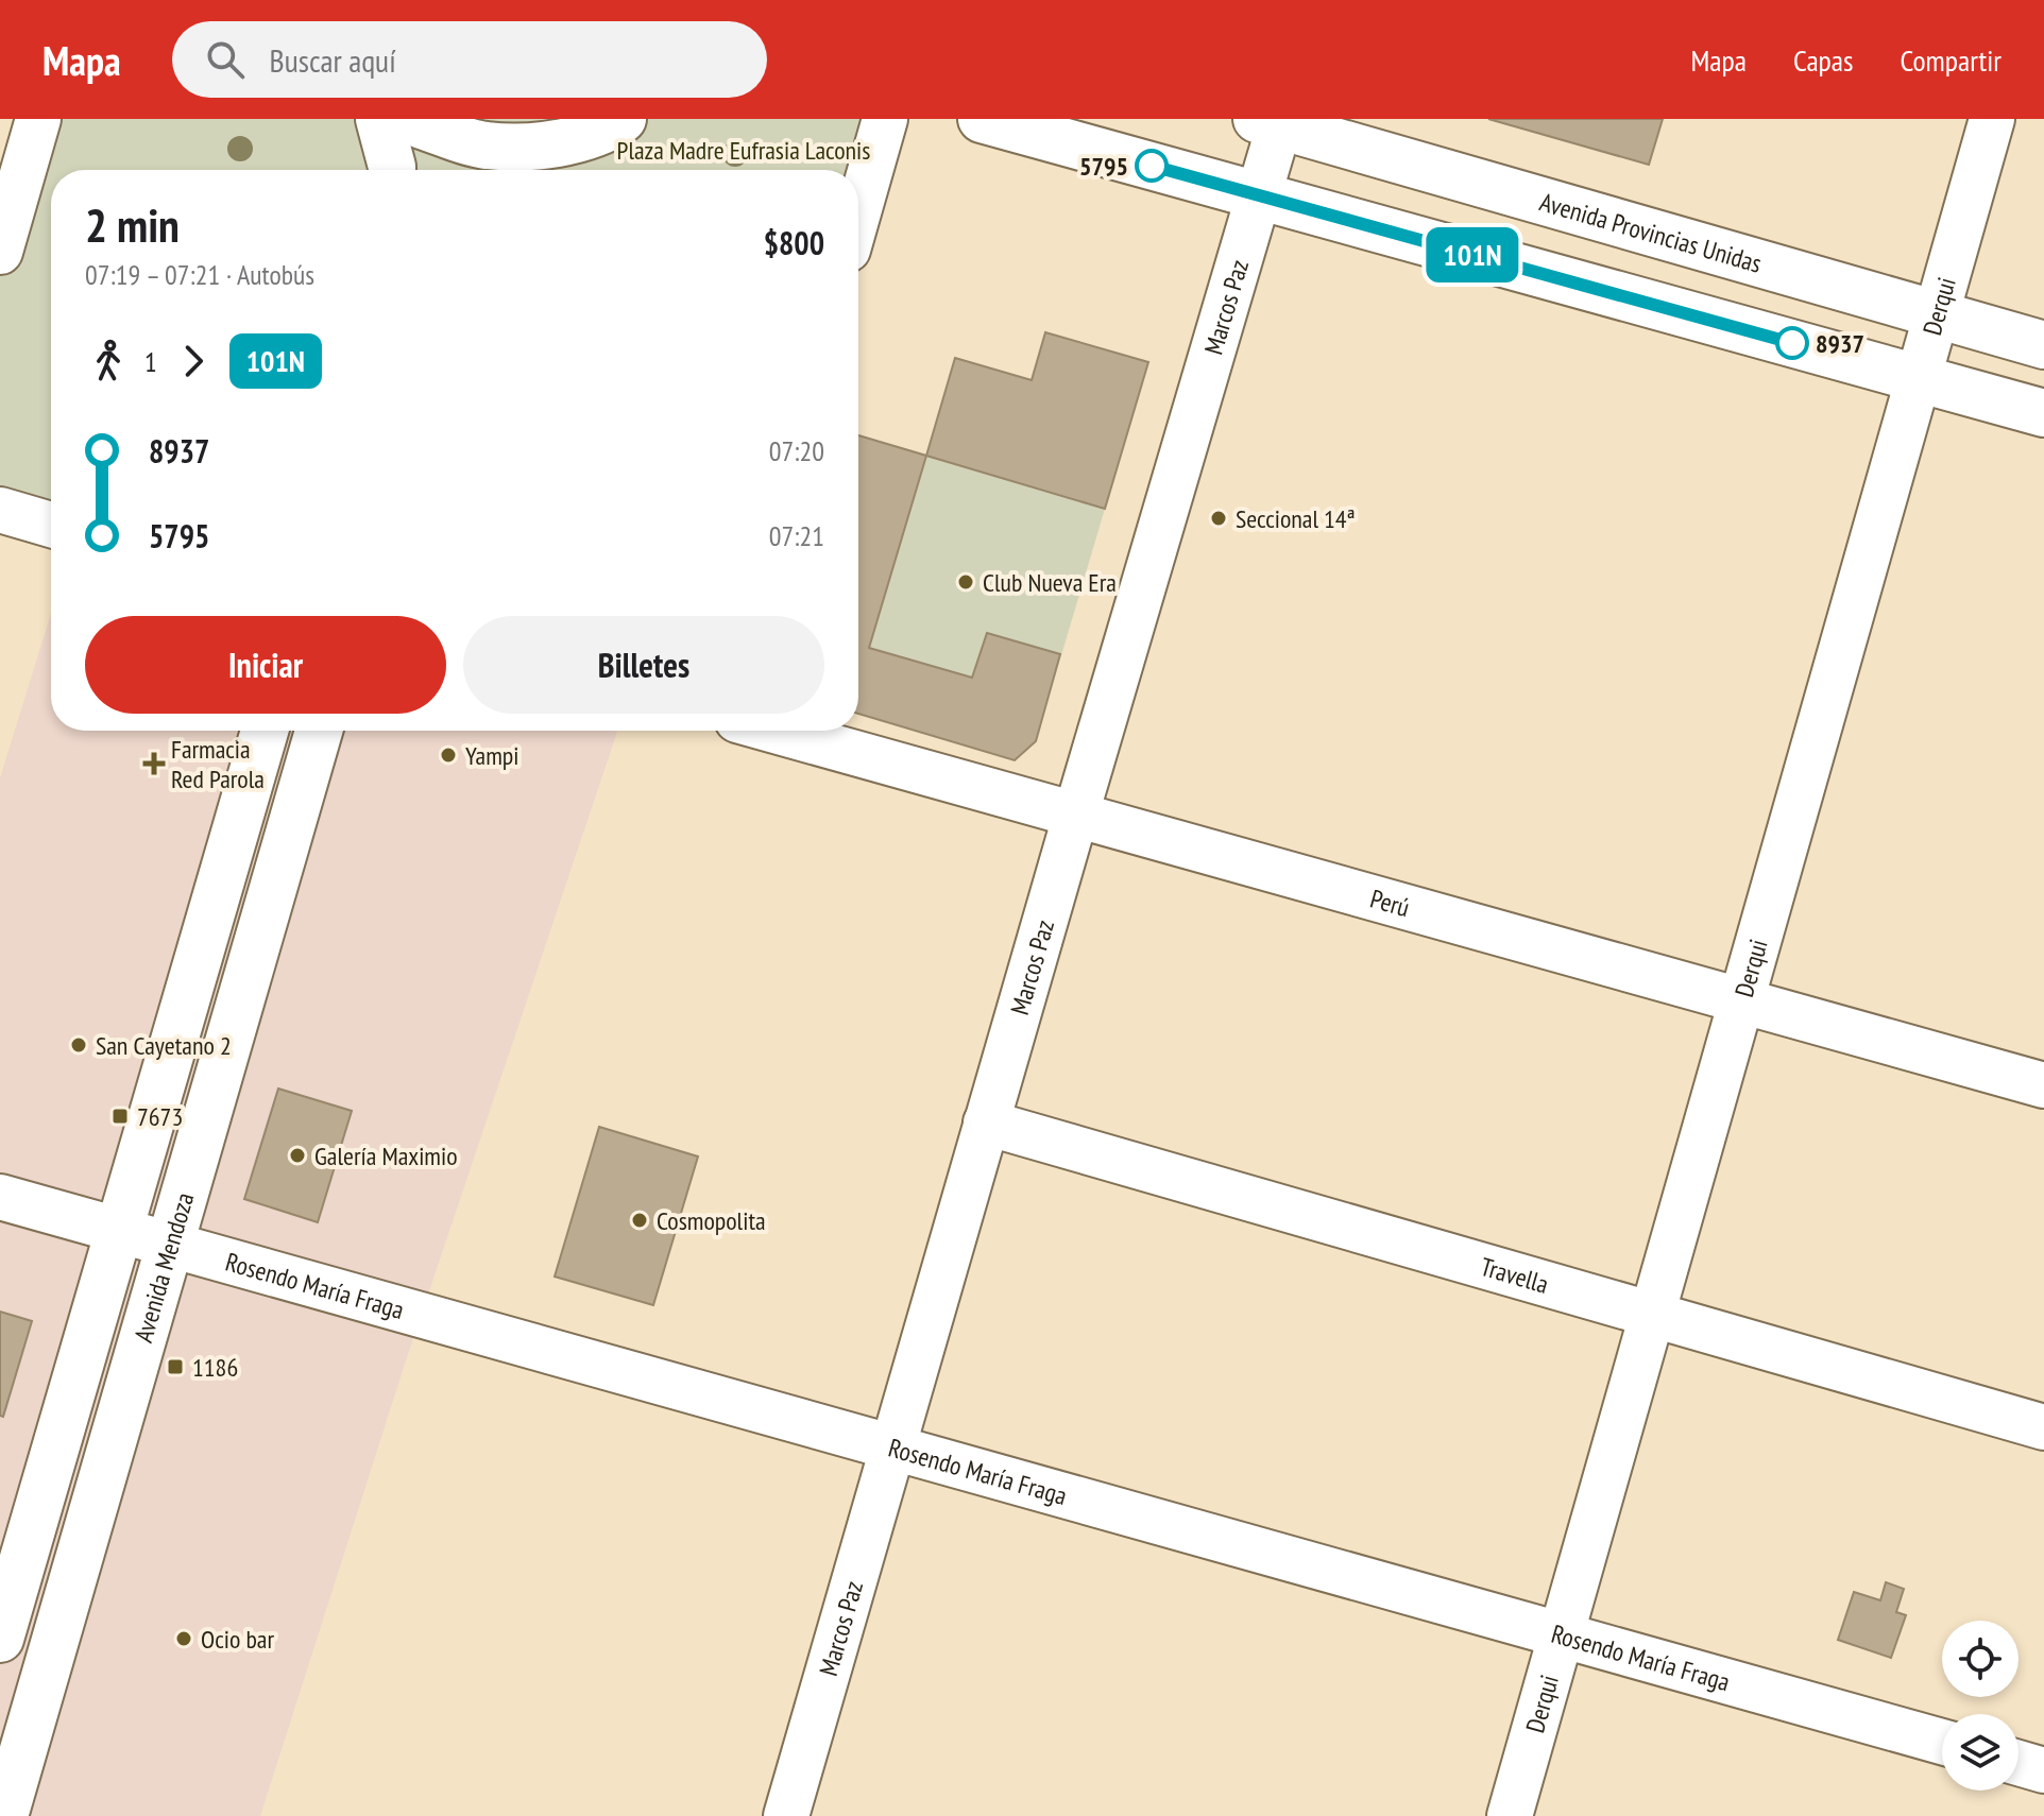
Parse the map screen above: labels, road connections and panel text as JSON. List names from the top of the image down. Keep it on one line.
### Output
{"streets":{"main road":["Avenida Provincias Unidas","Avenida Mendoza"],"street":["Derqui","Marcos Paz","Perú","Travella","Rosendo María Fraga"]},"crossings":[["Avenida Provincias Unidas","Derqui"],["Avenida Provincias Unidas","Marcos Paz"],["Derqui","Perú"],["Derqui","Travella"],["Derqui","Rosendo María Fraga"],["Marcos Paz","Perú"],["Marcos Paz","Travella"],["Marcos Paz","Rosendo María Fraga"],["Avenida Mendoza","Rosendo María Fraga"]],"parks":["Plaza Madre Eufrasia Laconis"],"places":{"other":["5795","8937","Seccional 14ª","Club Nueva Era","Yampi","San Cayetano 2","Galería Maximio","Cosmopolita","Ocio bar"],"health":["Farmacia Red Parola"],"transit":["7673","1186"]},"lines":["bus line 101N"],"page":{"header":"Mapa","search":"Buscar aquí","nav":["Mapa","Capas","Compartir"],"on_map":"101N","heading":["2 min","07:19 – 07:21 · Autobús","$800"],"legs":["1","101N"],"list":[{"name":"8937","value":"07:20"},{"name":"5795","value":"07:21"}],"buttons":["Iniciar","Billetes"]}}
